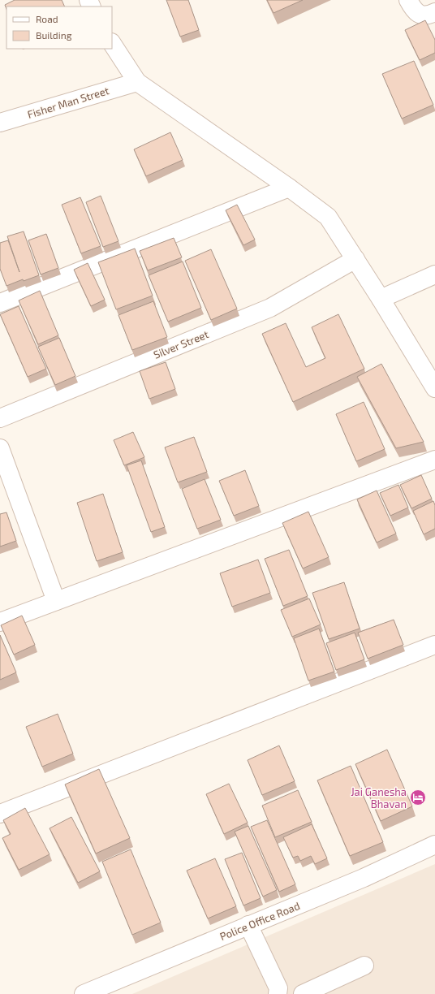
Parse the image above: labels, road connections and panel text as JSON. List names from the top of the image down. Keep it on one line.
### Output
{"streets":{"street":["Fisher Man Street","Silver Street","Police Office Road"]},"places":{"hotel":["Jai Ganesha Bhavan"]},"legend":["Road","Building"]}
